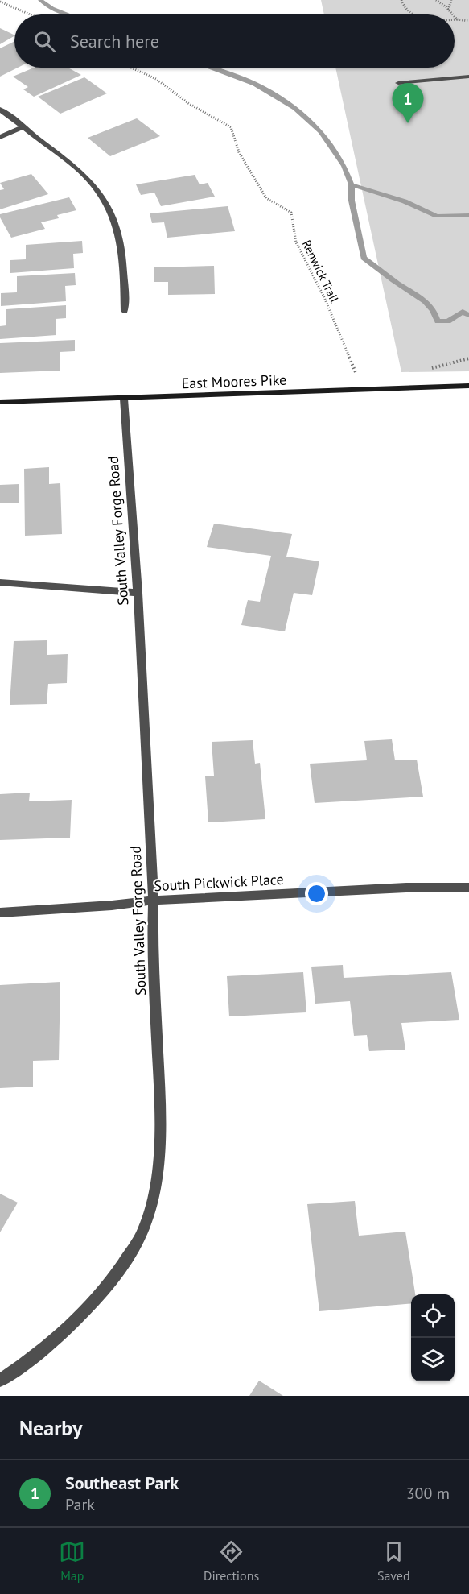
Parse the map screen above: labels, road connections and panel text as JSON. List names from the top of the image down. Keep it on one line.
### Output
{"streets":{"main road":["East Moores Pike"],"street":["South Valley Forge Road","South Pickwick Place"],"path":["Renwick Trail"]},"crossings":[["East Moores Pike","South Valley Forge Road"],["South Valley Forge Road","South Pickwick Place"]],"page":{"search":"Search here","pins":"1","heading":"Nearby","list":[{"mark":"1","name":"Southeast Park","note":"Park","value":"300 m"}],"nav":["Map","Directions","Saved"]}}
